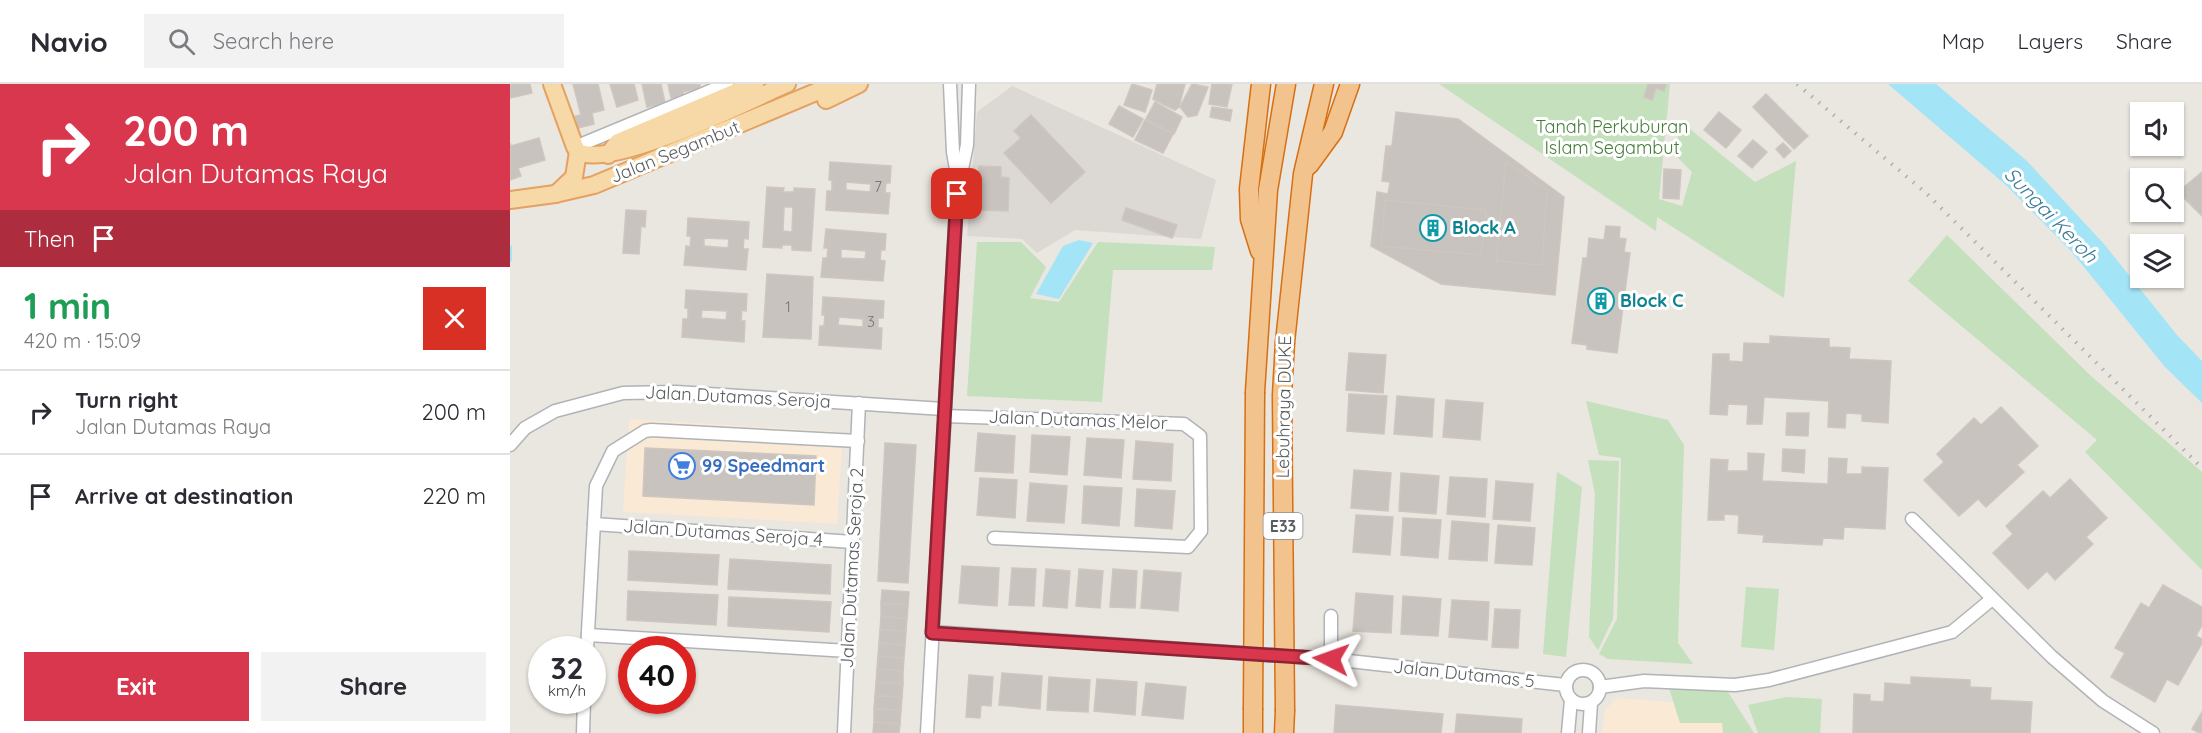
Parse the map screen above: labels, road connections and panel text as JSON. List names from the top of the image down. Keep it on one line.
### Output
{"streets":{"highway":["Lebuhraya DUKE","E33"],"main road":["Jalan Segambut"],"street":["Jalan Dutamas Seroja","Jalan Dutamas Melor","Jalan Dutamas Seroja 4","Jalan Dutamas Seroja 2","Jalan Dutamas 5"]},"crossings":[["Jalan Dutamas Seroja","Jalan Dutamas Melor"],["Jalan Dutamas Seroja","Jalan Dutamas Seroja 2"],["Lebuhraya DUKE","E33"],["Jalan Dutamas Seroja 4","Jalan Dutamas Seroja 2"]],"water":["Sungai Keroh"],"parks":["Tanah Perkuburan Islam Segambut"],"places":{"building":["Block A","Block C"],"supermarket":["99 Speedmart"]},"house_numbers":["7","1","3"],"page":{"header":"Navio","search":"Search here","nav":["Map","Layers","Share"],"turn":["200 m","Jalan Dutamas Raya"],"then":"Then","heading":["1 min","420 m · 15:09"],"list":[{"name":"Turn right","note":"Jalan Dutamas Raya","value":"200 m"},{"name":"Arrive at destination","value":"220 m"}],"speed":"32 km/h","limit":"40","buttons":["Exit","Share"]}}
